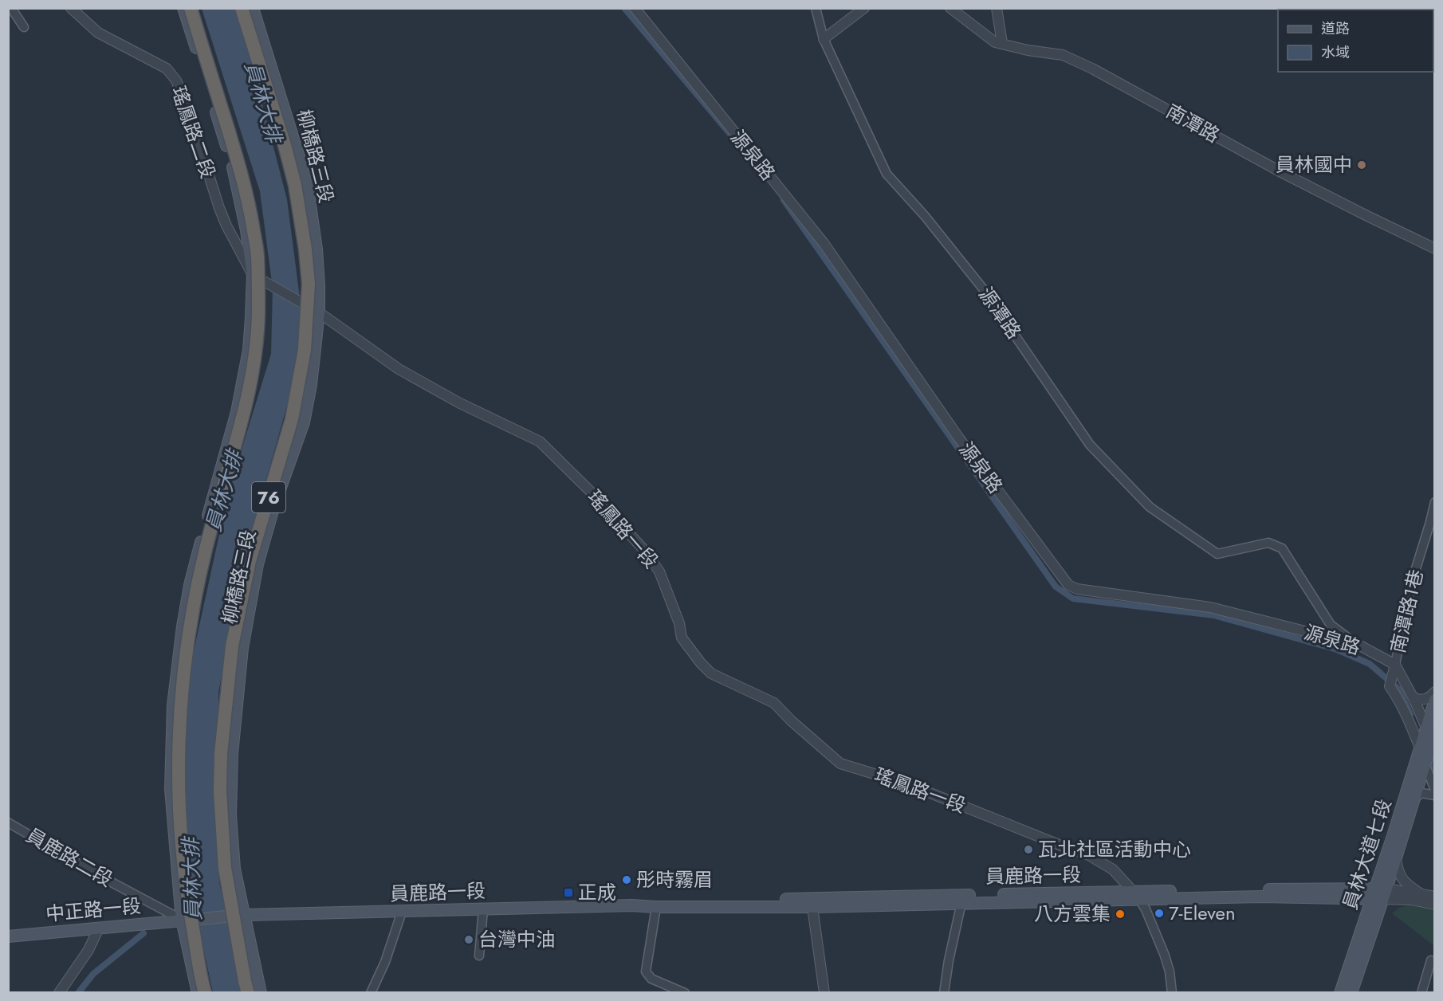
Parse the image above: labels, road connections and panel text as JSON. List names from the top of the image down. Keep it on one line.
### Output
{"streets":{"highway":["76"],"main road":["柳橋路三段","員林大道七段","員鹿路一段","中正路一段"],"street":["南潭路","瑤鳳路二段","源泉路","源潭路","瑤鳳路一段","南潭路1巷","員鹿路二段"]},"crossings":[["瑤鳳路二段","瑤鳳路一段"],["源泉路","源潭路"],["源泉路","南潭路1巷"],["柳橋路三段","瑤鳳路一段"],["柳橋路三段","員鹿路一段"],["瑤鳳路一段","員鹿路一段"],["員林大道七段","員鹿路一段"],["員鹿路二段","中正路一段"],["員鹿路一段","中正路一段"]],"water":["員林大排"],"places":{"other":["員林國中","瓦北社區活動中心","彤時霧眉","7-Eleven","八方雲集","台灣中油"],"transit":["正成"]},"legend":["道路","水域"]}
